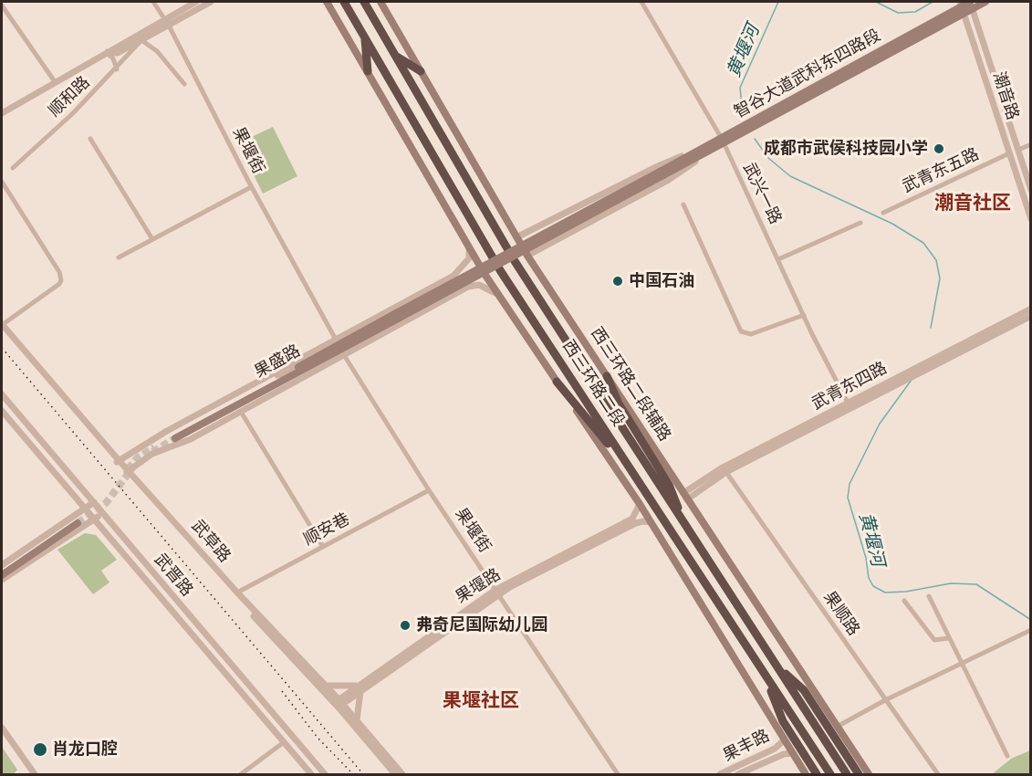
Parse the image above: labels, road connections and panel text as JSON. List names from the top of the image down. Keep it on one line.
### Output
{"streets":{"highway":["西三环路二段"],"main road":["智谷大道武科东四路段","果盛路","西三环路二段辅路"],"street":["潮音路","顺和路","果堰街","武青东五路","武兴一路","武青东四路","顺安巷","武草路","武晋路","果堰路","果顺路","果丰路"]},"crossings":[["智谷大道武科东四路段","潮音路"],["智谷大道武科东四路段","武兴一路"],["智谷大道武科东四路段","果盛路"],["潮音路","武青东五路"],["顺和路","果堰街"],["果堰街","顺安巷"],["果堰街","果堰路"],["武兴一路","武青东四路"],["西三环路二段辅路","武青东四路"],["武青东四路","果顺路"],["顺安巷","武草路"],["武草路","果堰路"]],"districts":["潮音社区","果堰社区"],"water":["黄堰河"],"places":["成都市武侯科技园小学","中国石油","弗奇尼国际幼儿园","肖龙口腔"]}
